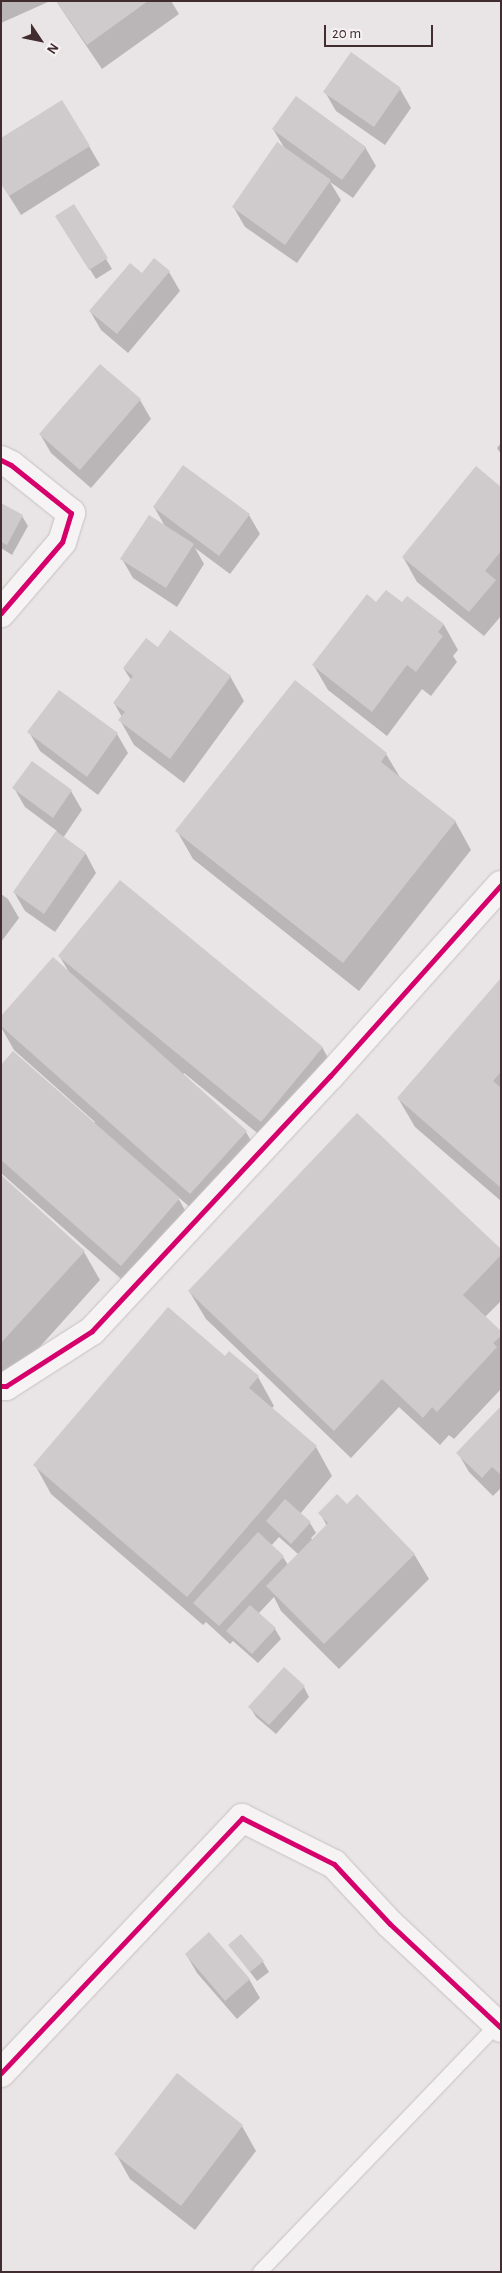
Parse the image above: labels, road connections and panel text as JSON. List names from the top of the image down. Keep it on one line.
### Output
{"scale_bar":"20 m","north":"bottom right"}
